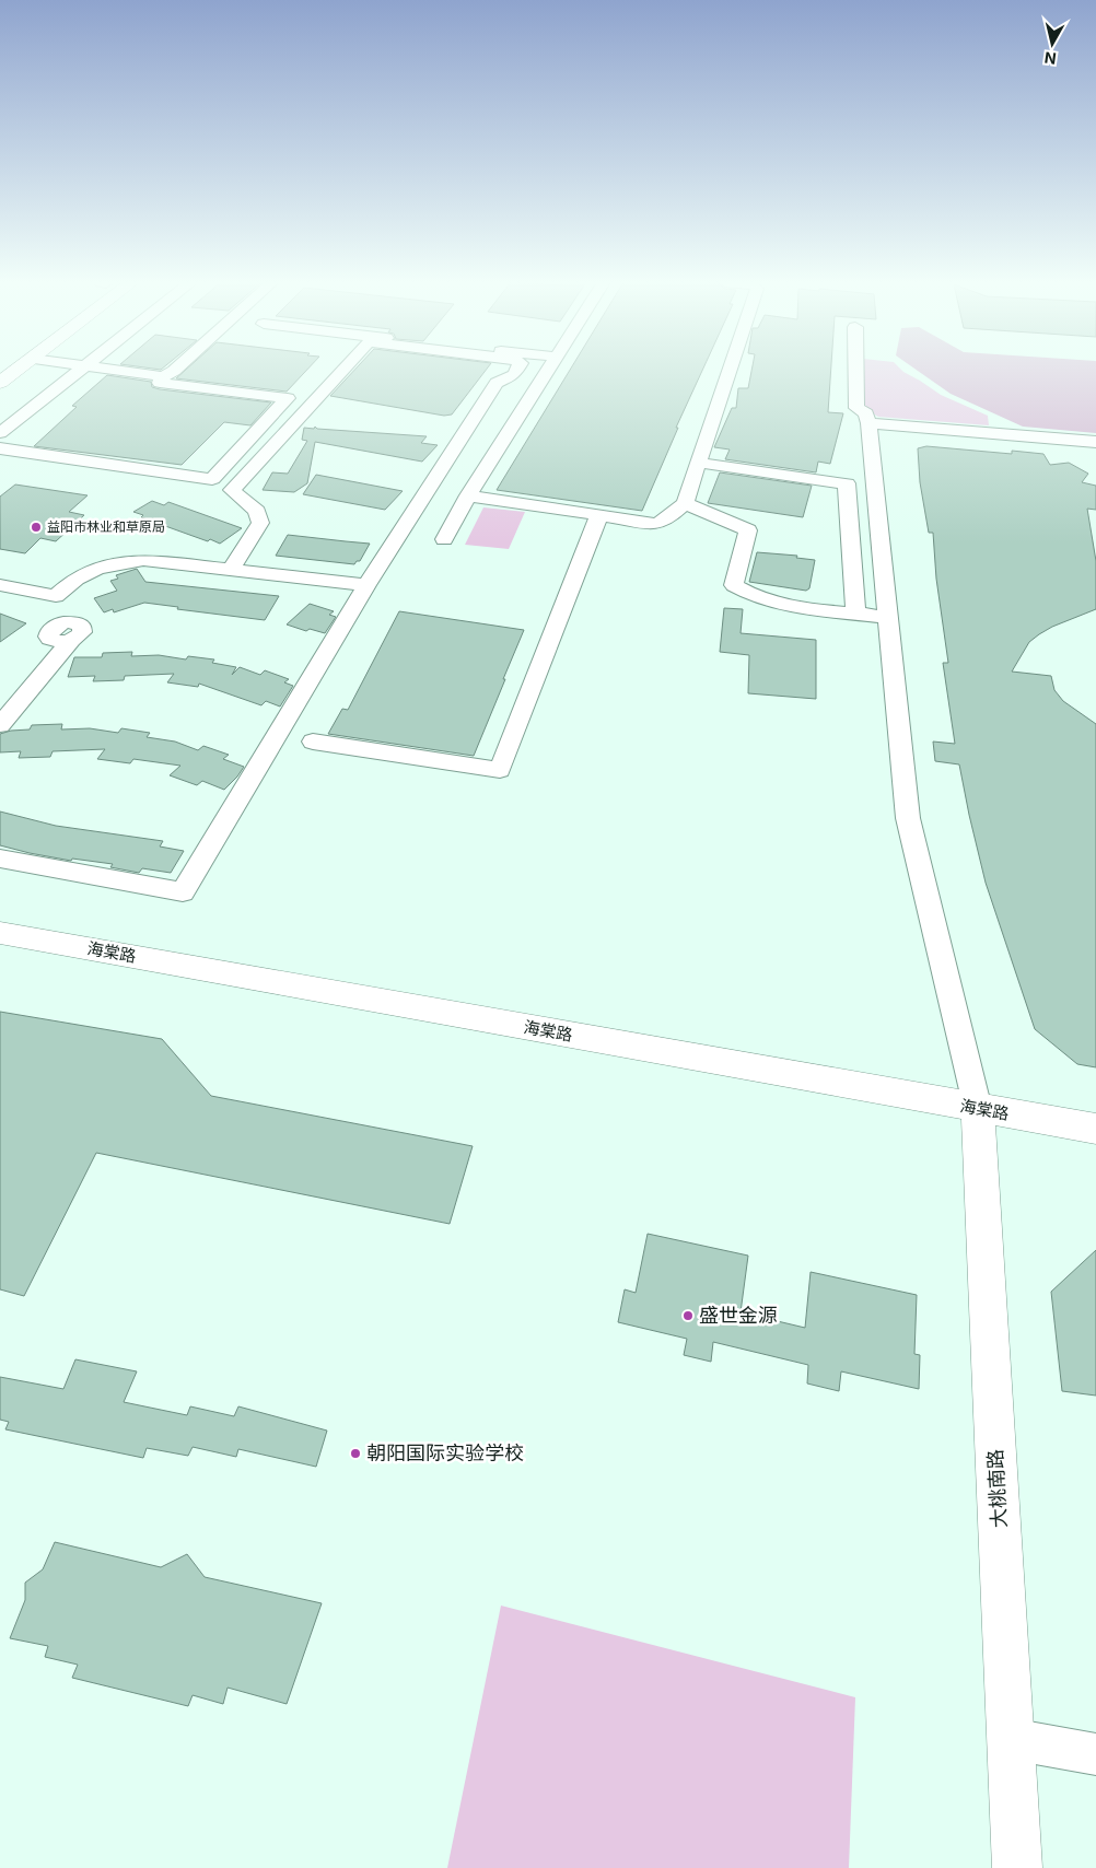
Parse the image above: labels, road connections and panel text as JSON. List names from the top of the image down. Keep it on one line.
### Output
{"streets":{"street":["海棠路","大桃南路"]},"crossings":[["海棠路","大桃南路"]],"places":["益阳市林业和草原局","盛世金源","朝阳国际实验学校"],"north":"bottom"}
